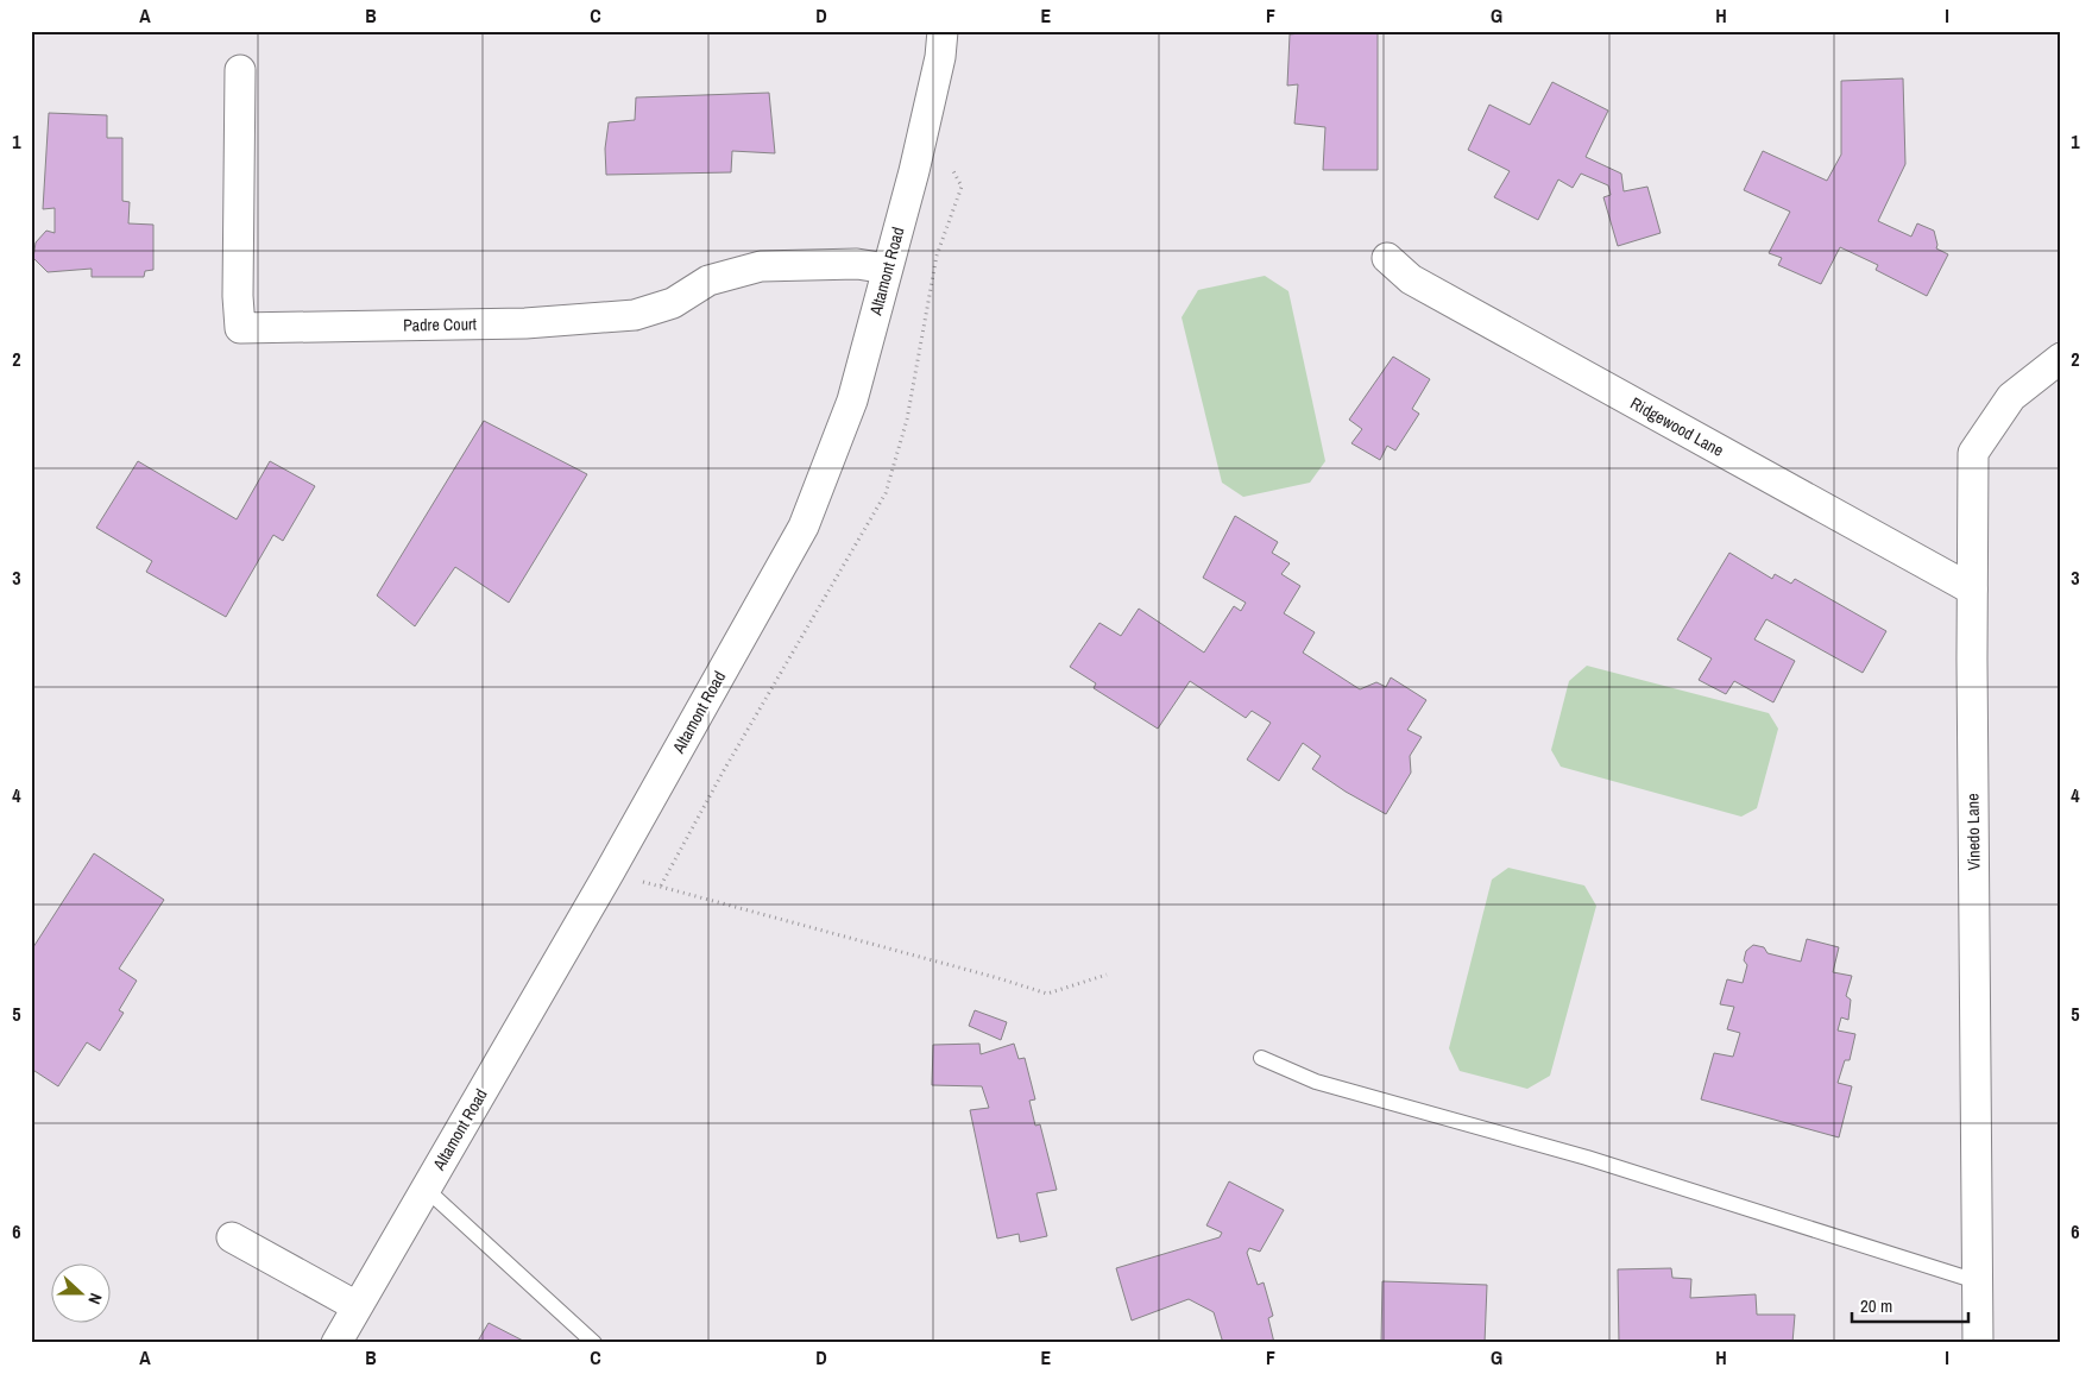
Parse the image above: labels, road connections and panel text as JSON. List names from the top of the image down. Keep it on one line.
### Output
{"streets":{"street":["Altamont Road","Padre Court","Ridgewood Lane","Vinedo Lane"]},"crossings":[["Altamont Road","Padre Court"],["Ridgewood Lane","Vinedo Lane"]],"scale_bar":"20 m","north":"right","grid":{"columns":["A","B","C","D","E","F","G","H","I"],"rows":["1","2","3","4","5","6"]}}
